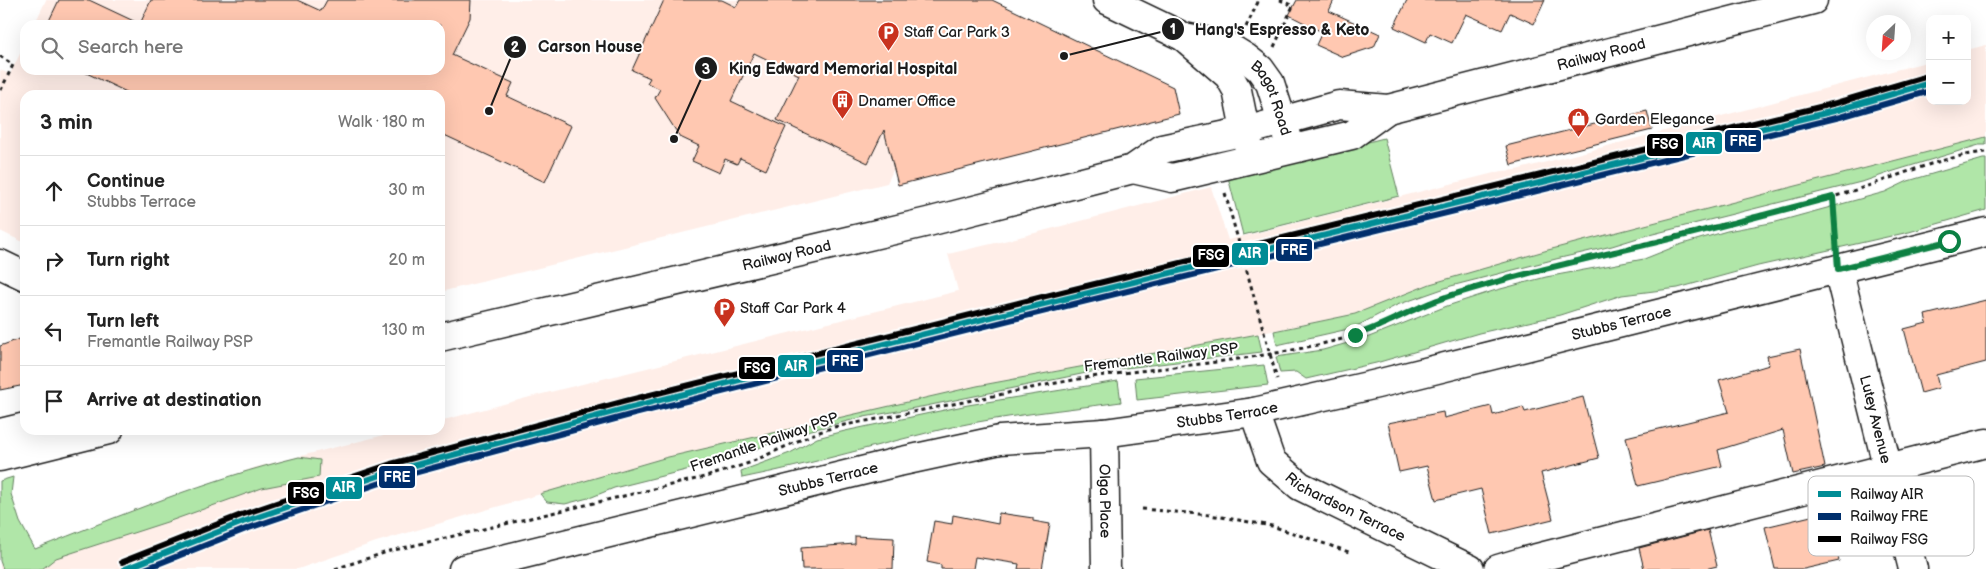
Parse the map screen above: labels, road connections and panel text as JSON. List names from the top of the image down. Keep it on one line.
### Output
{"streets":{"street":["Railway Road","Bagot Road","Stubbs Terrace","Lutey Avenue","Olga Place","Richardson Terrace"],"path":["Fremantle Railway PSP"]},"crossings":[["Railway Road","Bagot Road"],["Stubbs Terrace","Lutey Avenue"],["Stubbs Terrace","Olga Place"],["Stubbs Terrace","Richardson Terrace"]],"places":{"parking":["Staff Car Park 3","Staff Car Park 4"],"other":["Hang's Espresso & Keto","Carson House","King Edward Memorial Hospital"],"building":["Dnamer Office"],"shop":["Garden Elegance"]},"lines":["rail line FSG","rail line AIR","rail line FRE"],"legend":["Railway AIR","Railway FRE","Railway FSG"],"north":"bottom left","page":{"map_buttons":["+","−"],"search":"Search here","heading":["3 min","Walk · 180 m"],"list":[["Continue","Stubbs Terrace","30 m"],["Turn right","20 m"],["Turn left","Fremantle Railway PSP","130 m"],"Arrive at destination"]}}
